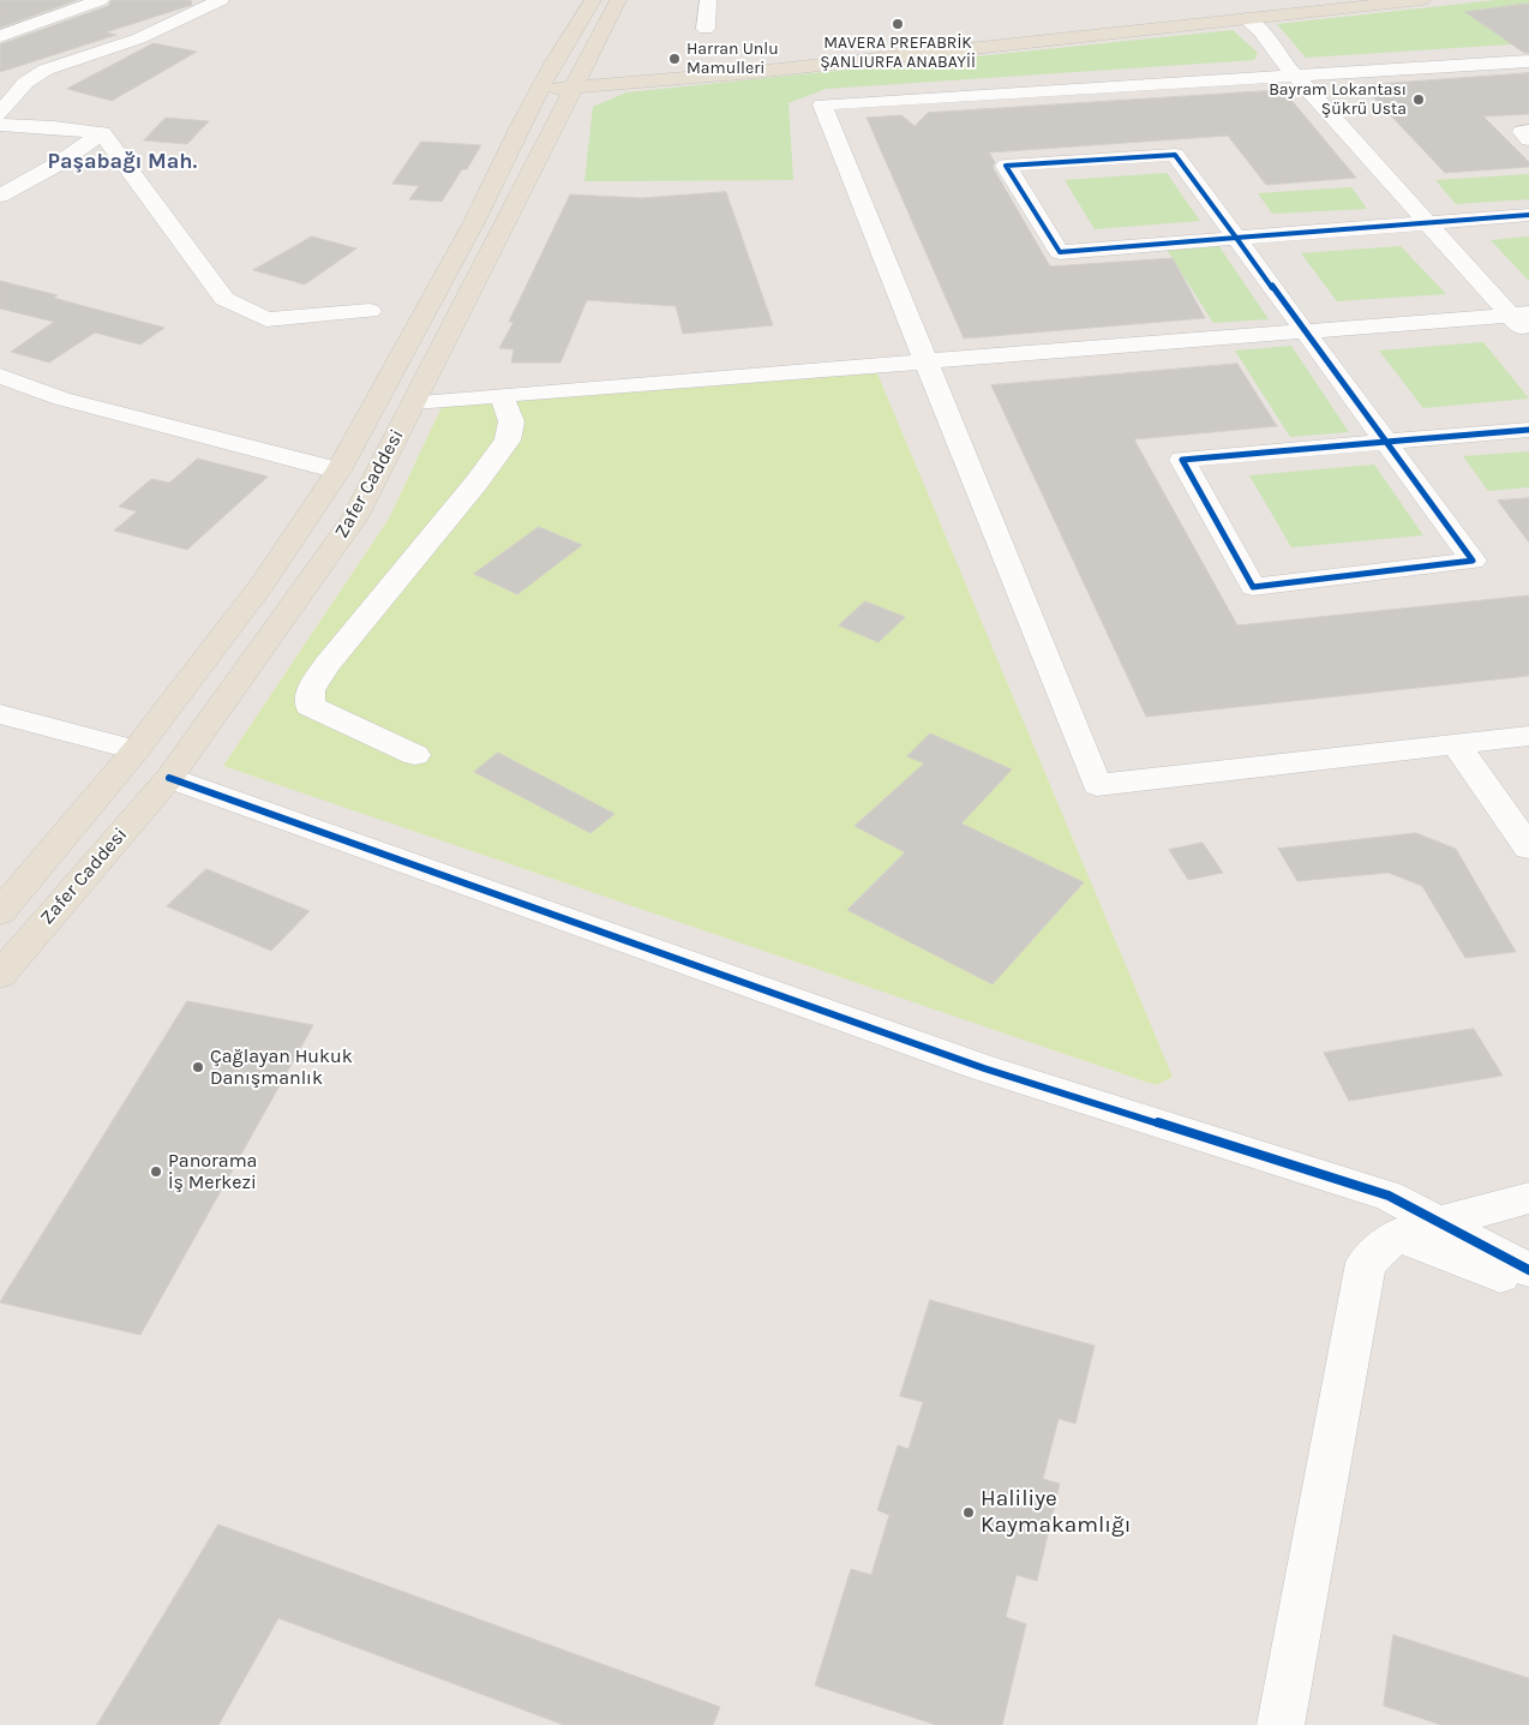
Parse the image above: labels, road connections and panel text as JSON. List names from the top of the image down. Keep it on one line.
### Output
{"streets":{"main road":["Zafer Caddesi"]},"districts":["Paşabağı Mah."],"places":["MAVERA PREFABRİK ŞANLIURFA ANABAYİİ","Harran Unlu Mamulleri","Bayram Lokantası Şükrü Usta","Çağlayan Hukuk Danışmanlık","Panorama İş Merkezi","Haliliye Kaymakamlığı"]}
